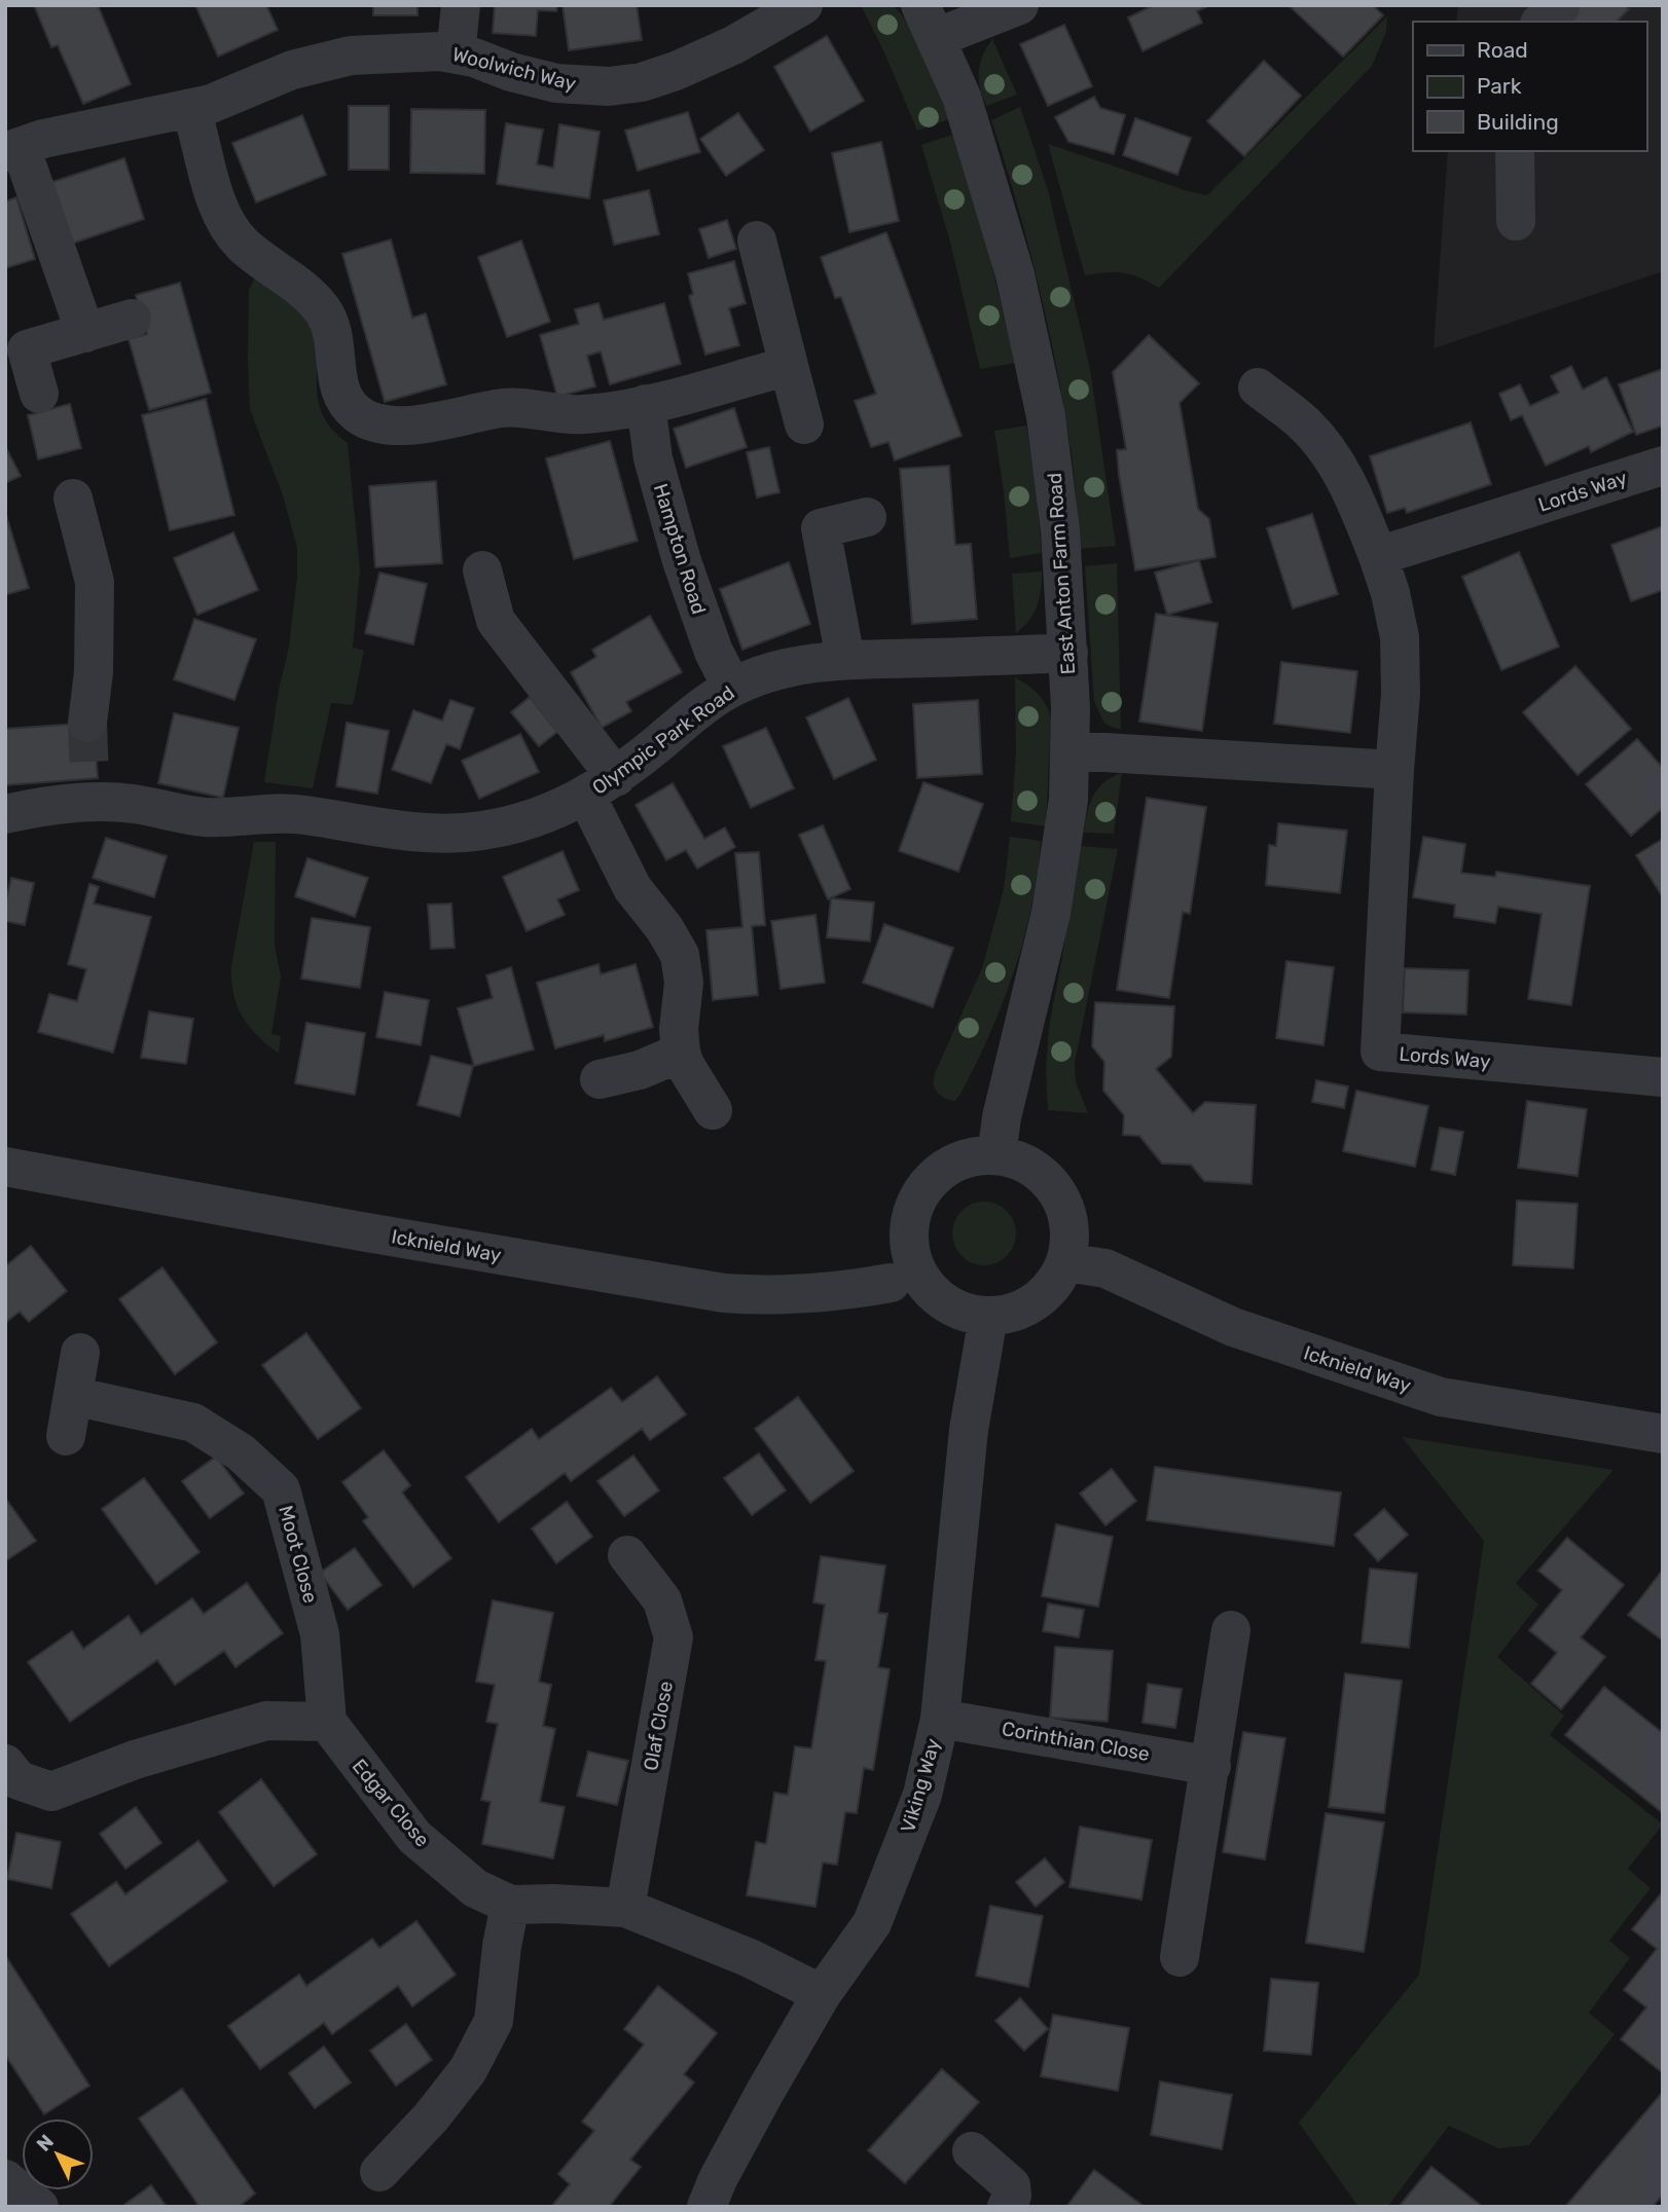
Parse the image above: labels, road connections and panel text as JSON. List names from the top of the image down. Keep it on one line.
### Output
{"streets":{"street":["Woolwich Way","Lords Way","Hampton Road","East Anton Farm Road","Olympic Park Road","Icknield Way","Moot Close","Olaf Close","Corinthian Close","Viking Way","Edgar Close"]},"crossings":[["Hampton Road","Olympic Park Road"],["East Anton Farm Road","Olympic Park Road"],["East Anton Farm Road","Icknield Way"],["East Anton Farm Road","Viking Way"],["Icknield Way","Viking Way"],["Moot Close","Edgar Close"],["Olaf Close","Edgar Close"],["Corinthian Close","Viking Way"],["Viking Way","Edgar Close"]],"legend":["Road","Park","Building"],"north":"top left"}
